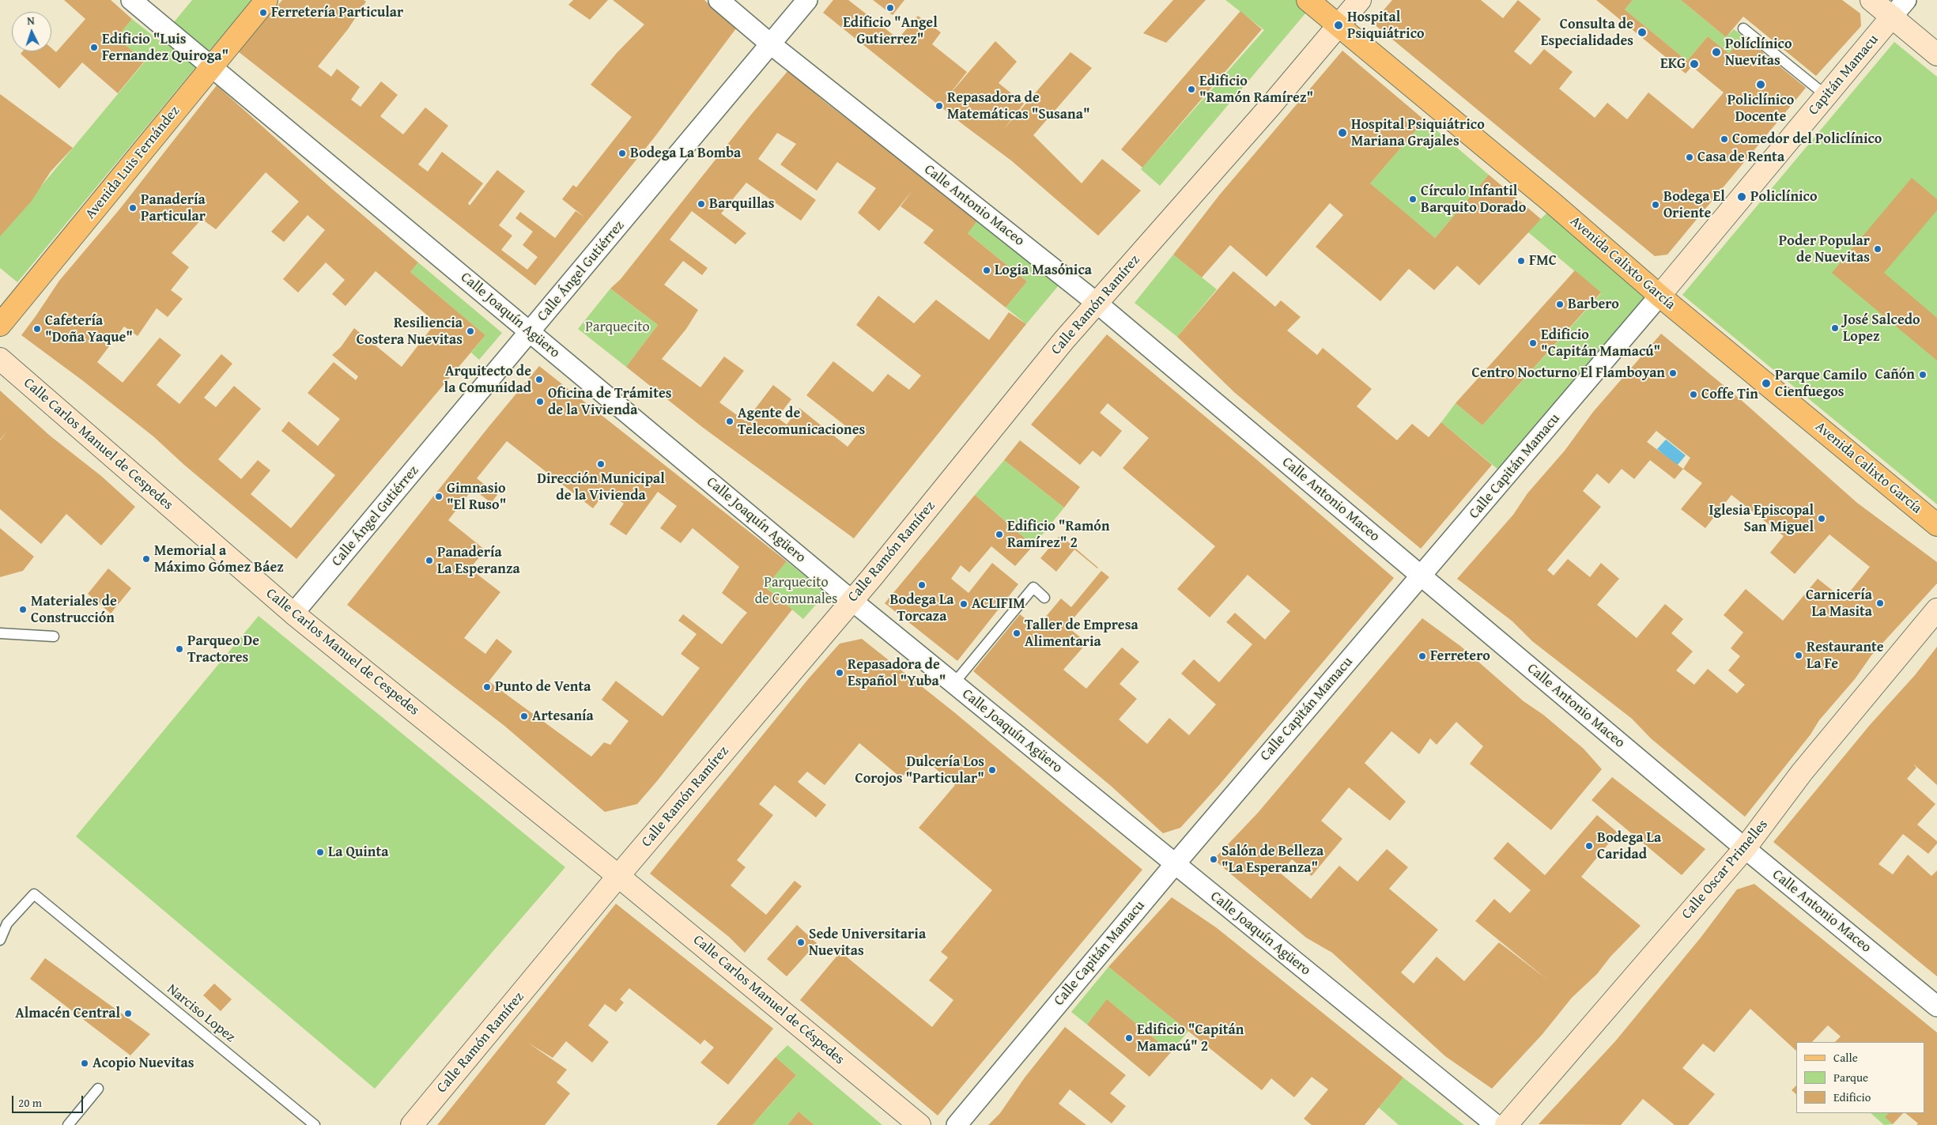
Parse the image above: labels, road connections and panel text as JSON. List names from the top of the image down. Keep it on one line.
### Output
{"streets":{"main road":["Avenida Luis Fernández","Avenida Calixto García"],"street":["Capitán Mamacu","Calle Antonio Maceo","Calle Ángel Gutiérrez","Calle Ramón Ramírez","Calle Joaquín Agüero","Calle Carlos Manuel de Cespedes","Calle Capitán Mamacu","Calle Oscar Primelles","Calle Carlos Manuel de Céspedes"],"lane":["Narciso Lopez"]},"crossings":[["Capitán Mamacu","Avenida Calixto García"],["Capitán Mamacu","Calle Capitán Mamacu"],["Avenida Luis Fernández","Calle Joaquín Agüero"],["Calle Antonio Maceo","Calle Ángel Gutiérrez"],["Calle Antonio Maceo","Calle Ramón Ramírez"],["Calle Antonio Maceo","Calle Capitán Mamacu"],["Calle Antonio Maceo","Calle Oscar Primelles"],["Avenida Calixto García","Calle Ramón Ramírez"],["Avenida Calixto García","Calle Capitán Mamacu"],["Calle Ángel Gutiérrez","Calle Joaquín Agüero"],["Calle Ángel Gutiérrez","Calle Carlos Manuel de Cespedes"],["Calle Ramón Ramírez","Calle Joaquín Agüero"],["Calle Ramón Ramírez","Calle Carlos Manuel de Cespedes"],["Calle Ramón Ramírez","Calle Carlos Manuel de Céspedes"],["Calle Joaquín Agüero","Calle Capitán Mamacu"],["Calle Carlos Manuel de Cespedes","Calle Carlos Manuel de Céspedes"]],"parks":["Parquecito","Parquecito de Comunales"],"places":["Edificio \"Angel Gutierrez\"","Ferretería Particular","Hospital Psiquiátrico","Consulta de Especialidades","Edificio \"Luis Fernandez Quiroga\"","Políclínico Nuevitas","EKG","Policlínico Docente","Edificio \"Ramón Ramírez\"","Repasadora de Matemáticas \"Susana\"","Hospital Psiquiátrico Mariana Grajales","Comedor del Policlínico","Bodega La Bomba","Casa de Renta","Policlínico","Círculo Infantil Barquito Dorado","Barquillas","Bodega El Oriente","Panadería Particular","Poder Popular de Nuevitas","FMC","Logia Masónica","Barbero","José Salcedo Lopez","Cafetería \"Doña Yaque\"","Resiliencia Costera Nuevitas","Edificio \"Capitán Mamacú\"","Centro Nocturno El Flamboyan","Cañón","Arquitecto de la Comunidad","Parque Camilo Cienfuegos","Coffe Tin","Oficina de Trámites de la Vivienda","Agente de Telecomunicaciones","Dirección Municipal de la Vivienda","Gimnasio \"El Ruso\"","Iglesia Episcopal San Miguel","Edificio \"Ramón Ramírez\" 2","Memorial a Máximo Gómez Báez","Panadería La Esperanza","Bodega La Torcaza","Carnicería La Masita","ACLIFIM","Materiales de Construcción","Taller de Empresa Alimentaria","Parqueo De Tractores","Restaurante La Fe","Ferretero","Repasadora de Español \"Yuba\"","Punto de Venta","Artesanía","Dulcería Los Corojos \"Particular\"","Bodega La Caridad","La Quinta","Salón de Belleza \"La Esperanza\"","Sede Universitaria Nuevitas","Almacén Central","Edificio \"Capitán Mamacú\" 2","Acopio Nuevitas"],"legend":["Calle","Parque","Edificio"],"scale_bar":"20 m","north":"top"}
